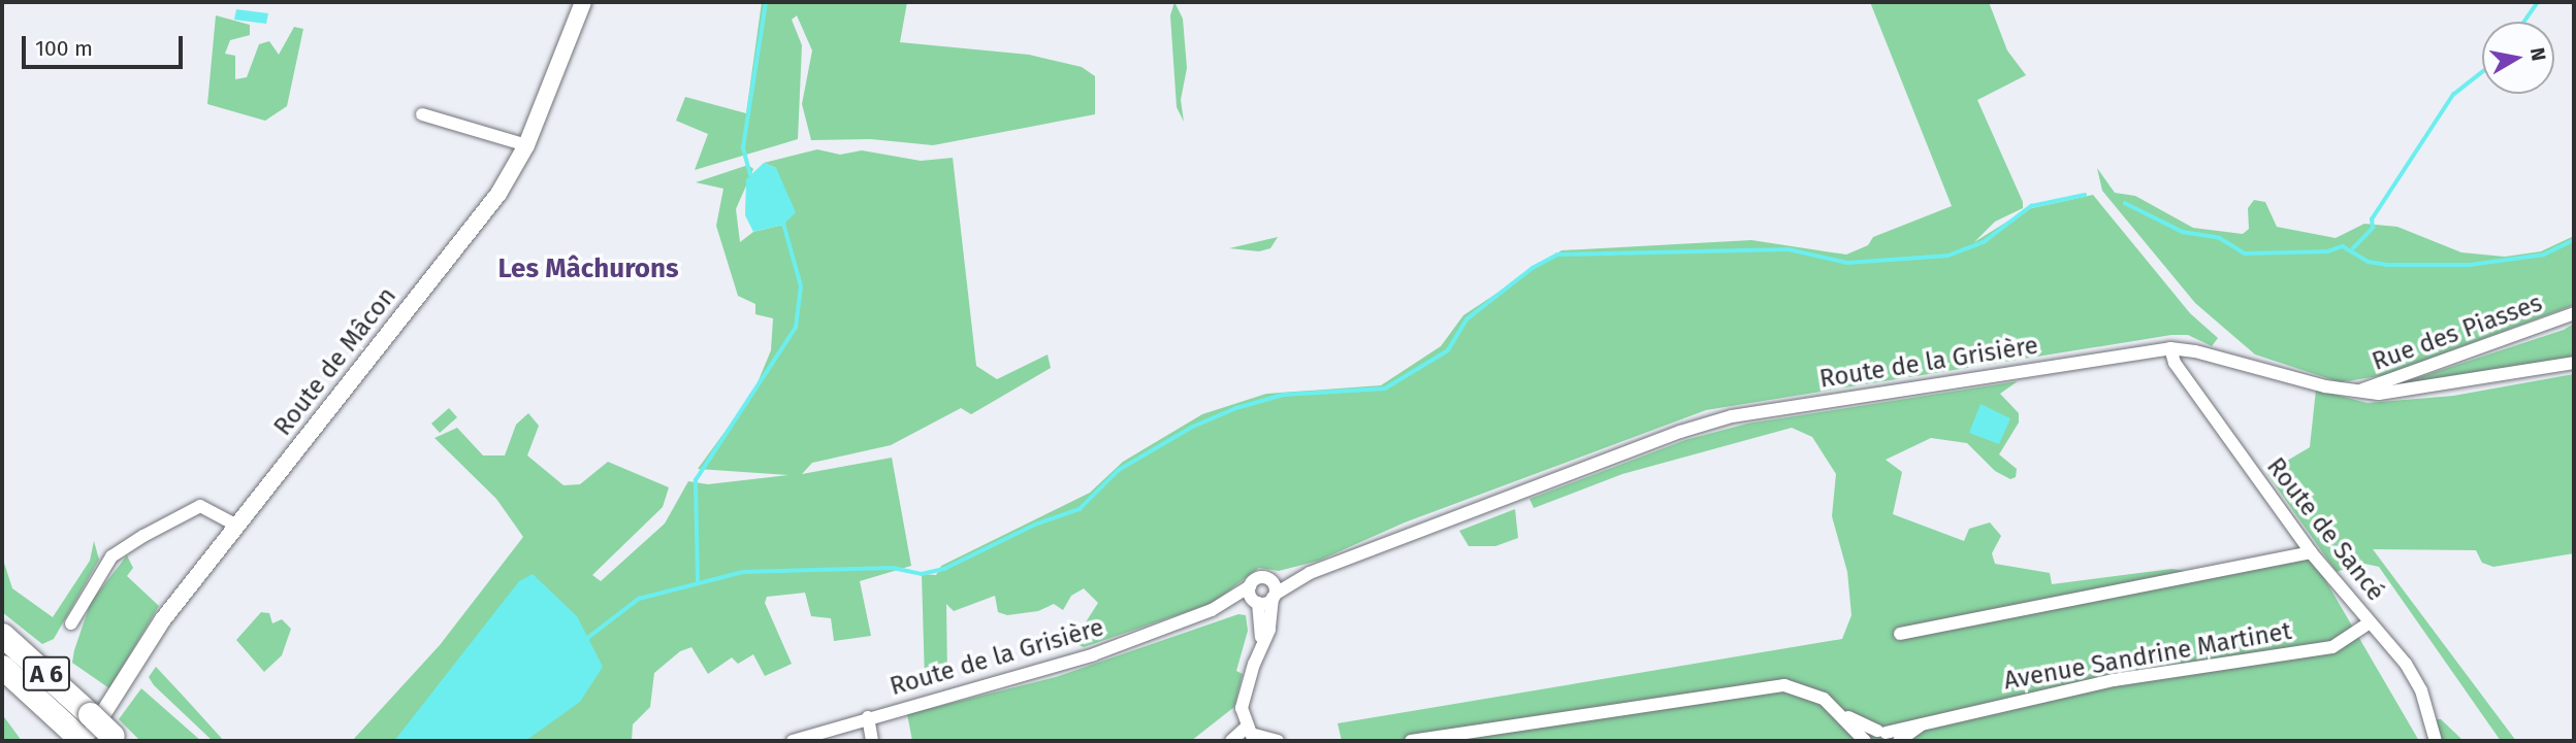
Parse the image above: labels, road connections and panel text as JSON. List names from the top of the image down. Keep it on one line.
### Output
{"streets":{"highway":["A 6"],"street":["Rue des Piasses","Route de Mâcon","Route de la Grisière","Route de Sancé","Avenue Sandrine Martinet"]},"crossings":[["Rue des Piasses","Route de la Grisière"],["Route de Mâcon","A 6"],["Route de la Grisière","Route de Sancé"],["Route de Sancé","Avenue Sandrine Martinet"]],"districts":["Les Mâchurons"],"scale_bar":"100 m","north":"right"}
